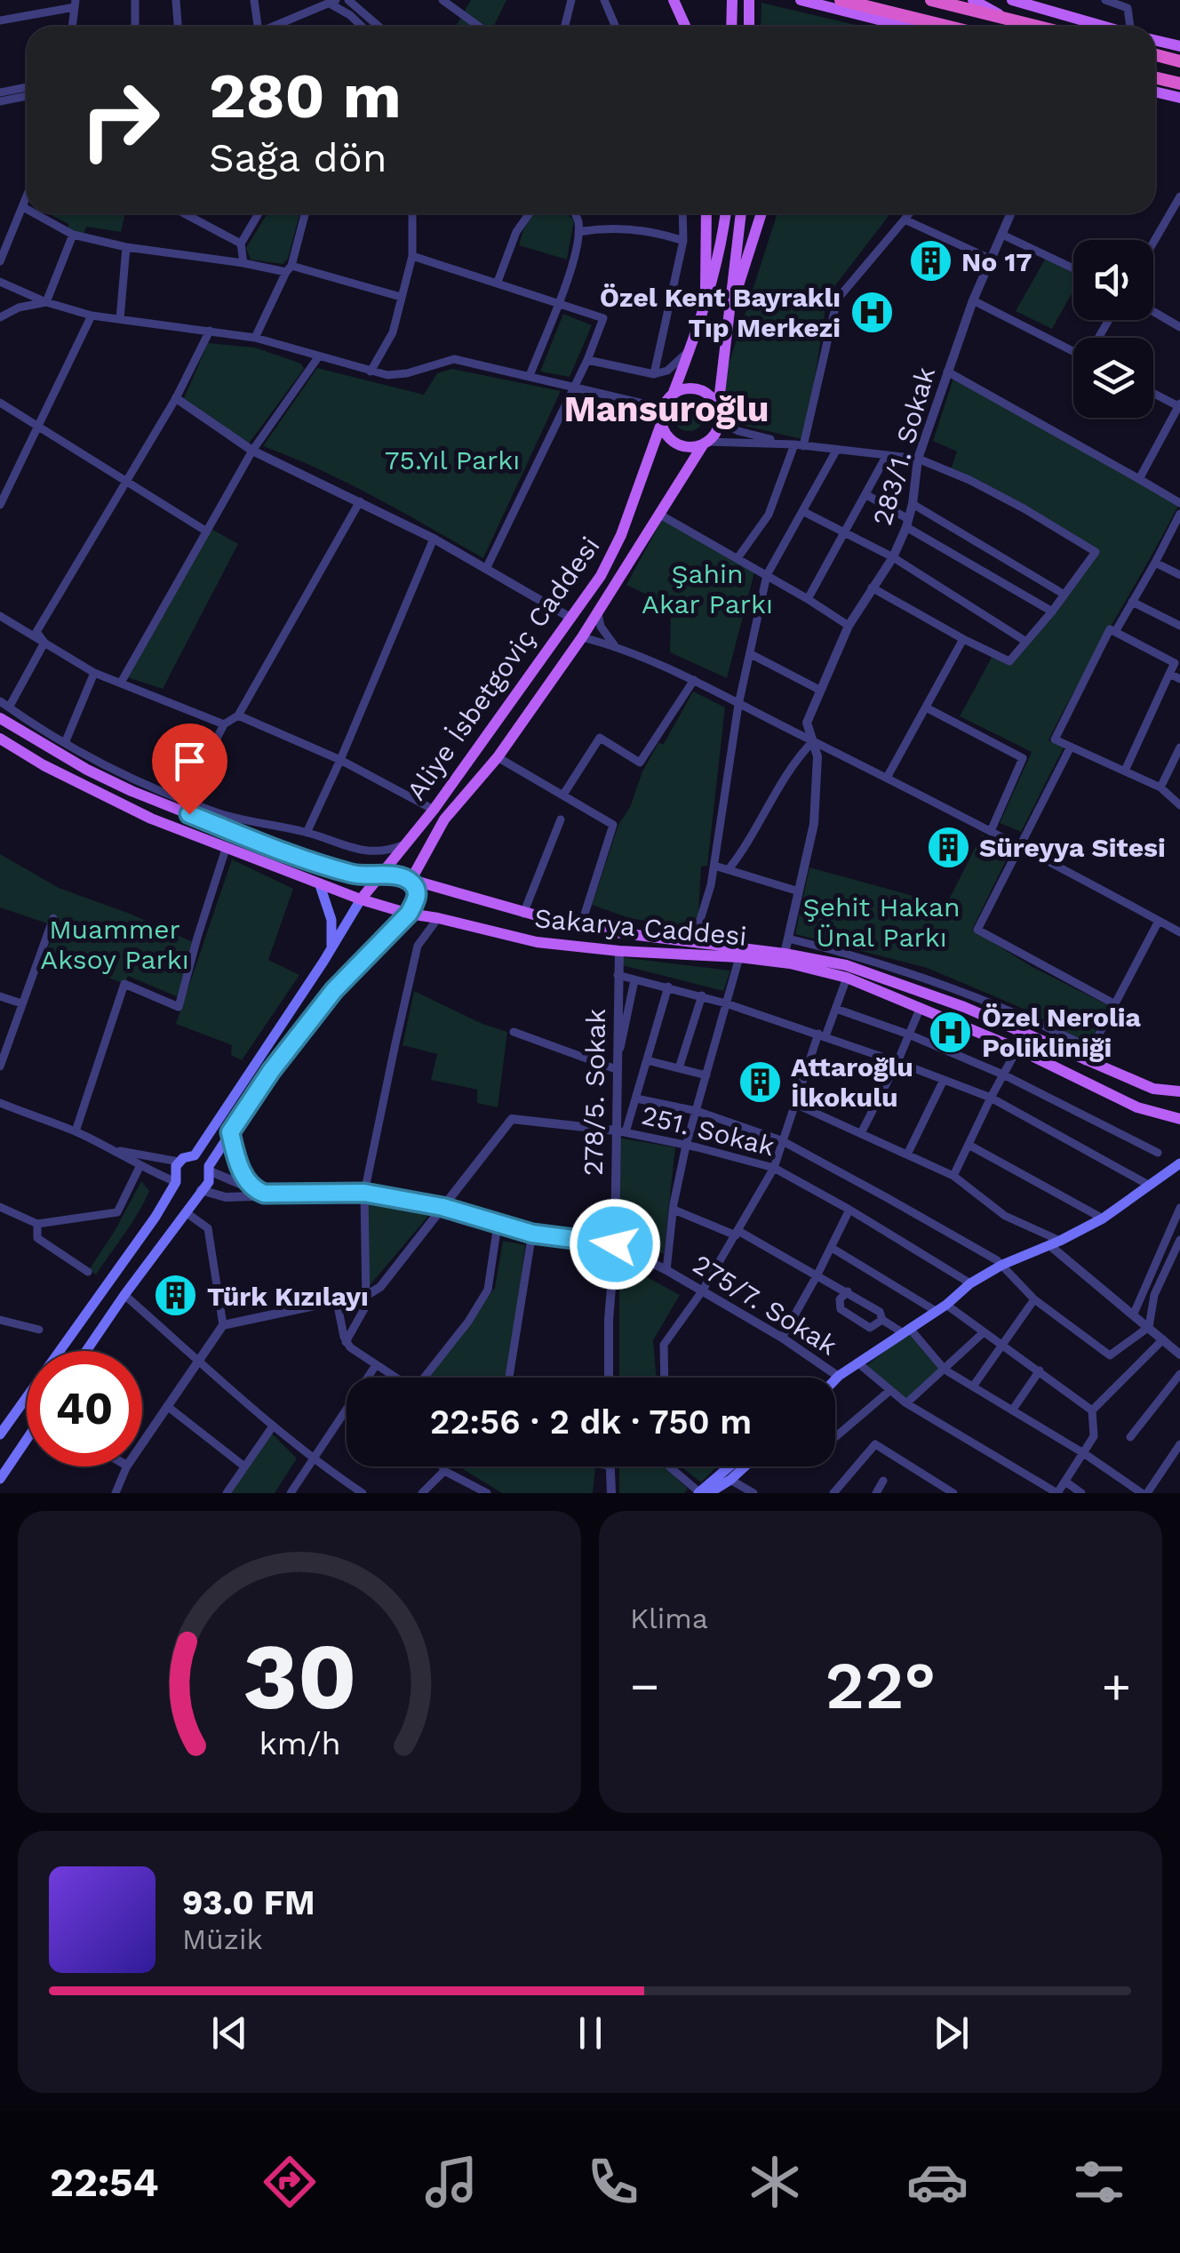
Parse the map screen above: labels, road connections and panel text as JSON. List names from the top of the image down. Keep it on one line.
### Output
{"streets":{"main road":["Aliye İsbetgoviç Caddesi","Sakarya Caddesi"],"street":["283/1. Sokak","278/5. Sokak","251. Sokak","275/7. Sokak"]},"crossings":[["283/1. Sokak","Sakarya Caddesi"],["Aliye İsbetgoviç Caddesi","Sakarya Caddesi"],["Sakarya Caddesi","278/5. Sokak"],["278/5. Sokak","251. Sokak"],["278/5. Sokak","275/7. Sokak"],["251. Sokak","275/7. Sokak"]],"districts":["Mansuroğlu"],"parks":["75.Yıl Parkı","Şahin Akar Parkı","Şehit Hakan Ünal Parkı","Muammer Aksoy Parkı"],"places":{"building":["No 17","Süreyya Sitesi","Attaroğlu İlkokulu","Türk Kızılayı"],"hospital":["Özel Kent Bayraklı Tıp Merkezi","Özel Nerolia Polikliniği"]},"page":{"turn":["280 m","Sağa dön"],"limit":"40","trip":"22:56 · 2 dk · 750 m","tile":"Klima","heat":["−","22°","+"],"song":["93.0 FM","Müzik"],"tabs":"22:54","gauge":["30","km/h"]}}
